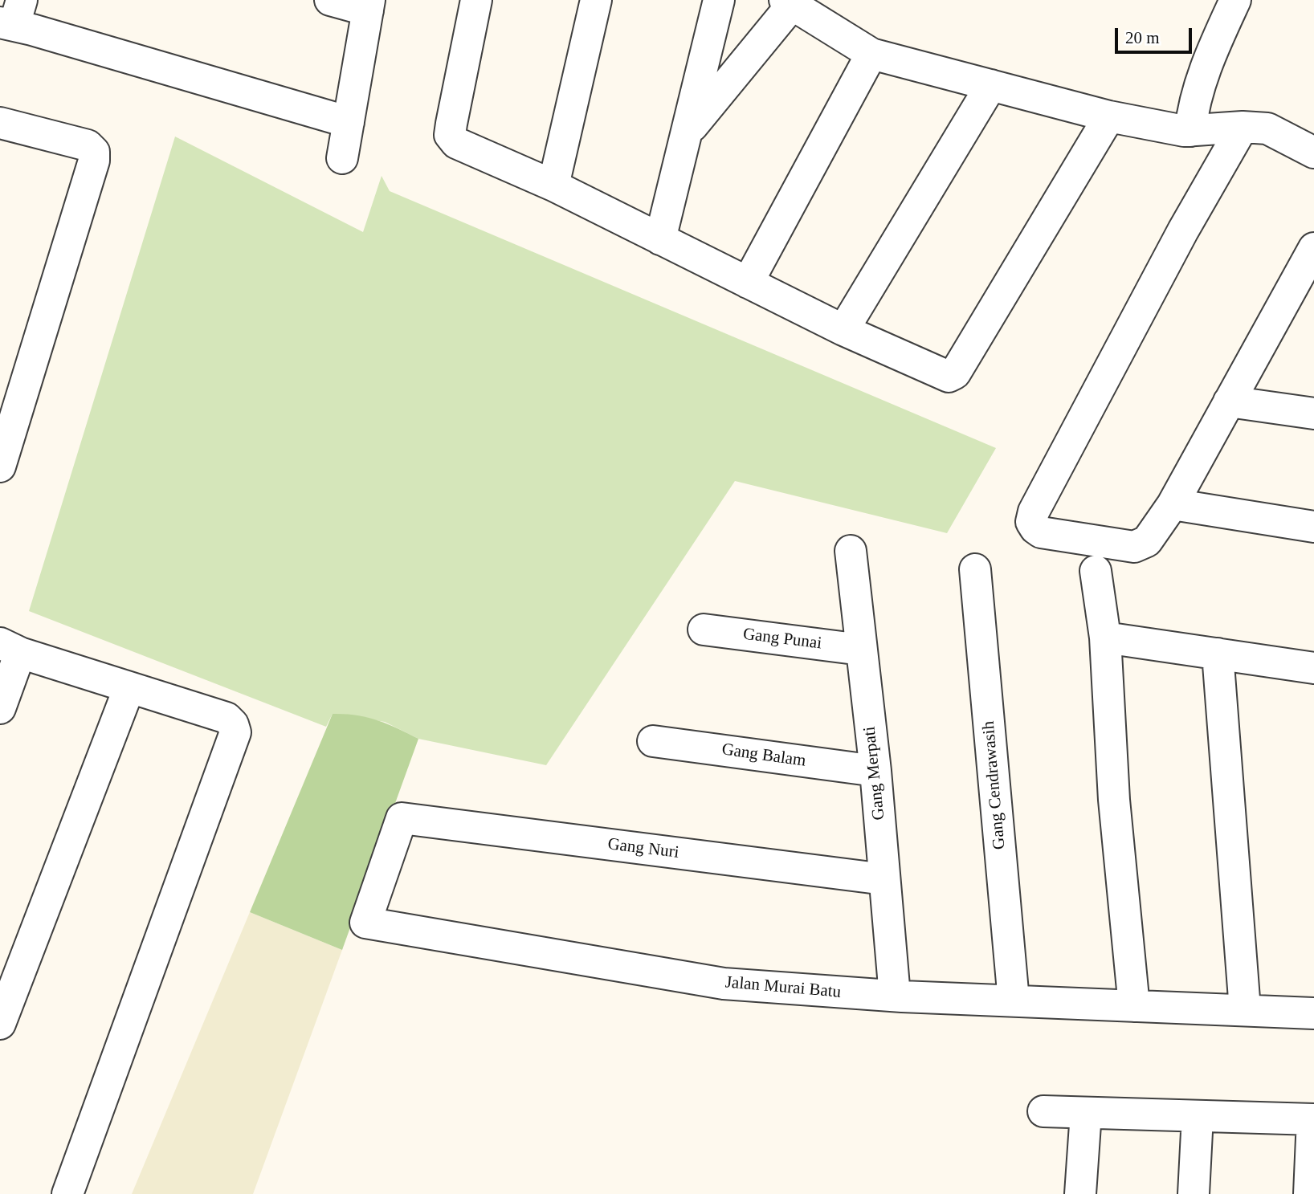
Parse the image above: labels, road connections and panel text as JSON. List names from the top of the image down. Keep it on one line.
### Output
{"streets":{"street":["Gang Punai","Gang Balam","Gang Merpati","Gang Cendrawasih","Gang Nuri","Jalan Murai Batu"]},"crossings":[["Gang Punai","Gang Merpati"],["Gang Balam","Gang Merpati"],["Gang Merpati","Gang Nuri"],["Gang Merpati","Jalan Murai Batu"],["Gang Cendrawasih","Jalan Murai Batu"],["Gang Nuri","Jalan Murai Batu"]],"scale_bar":"20 m"}
